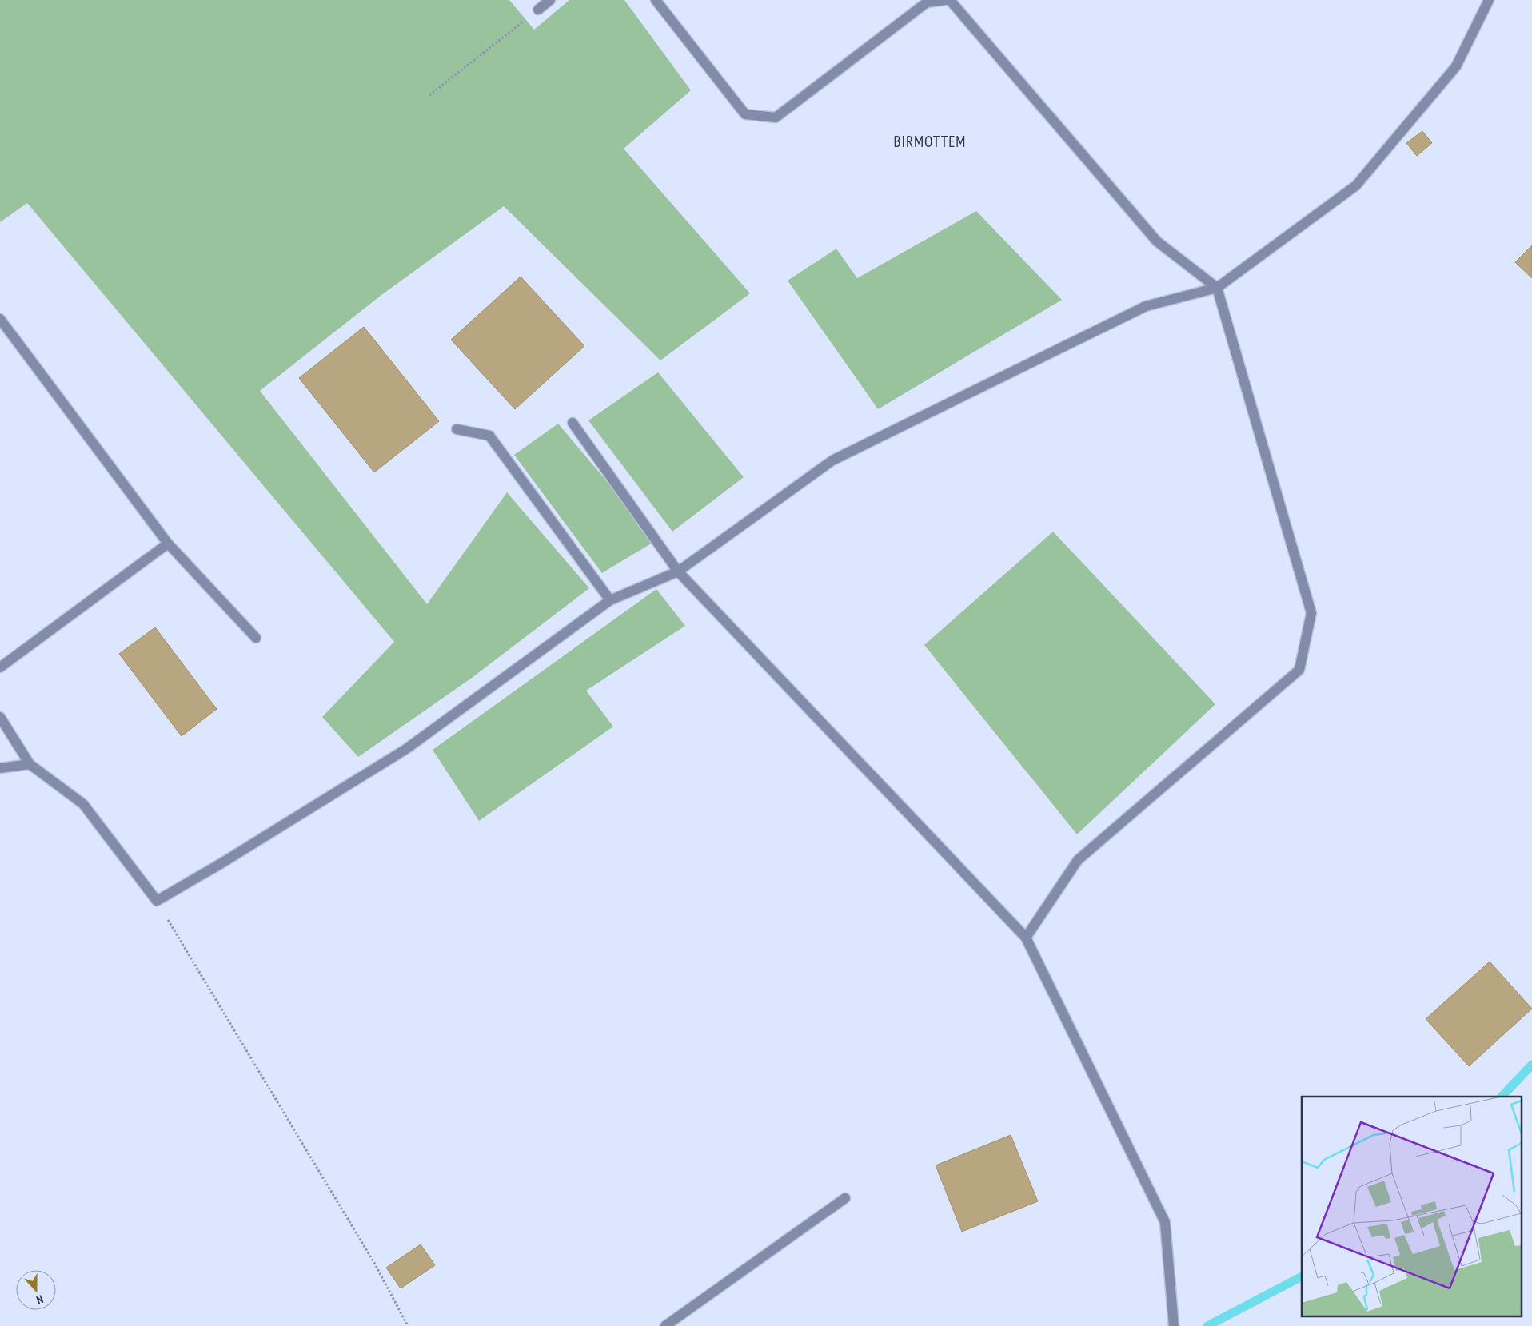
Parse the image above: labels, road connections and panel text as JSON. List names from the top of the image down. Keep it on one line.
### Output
{"districts":["BIRMOTTEM"],"north":"bottom"}
